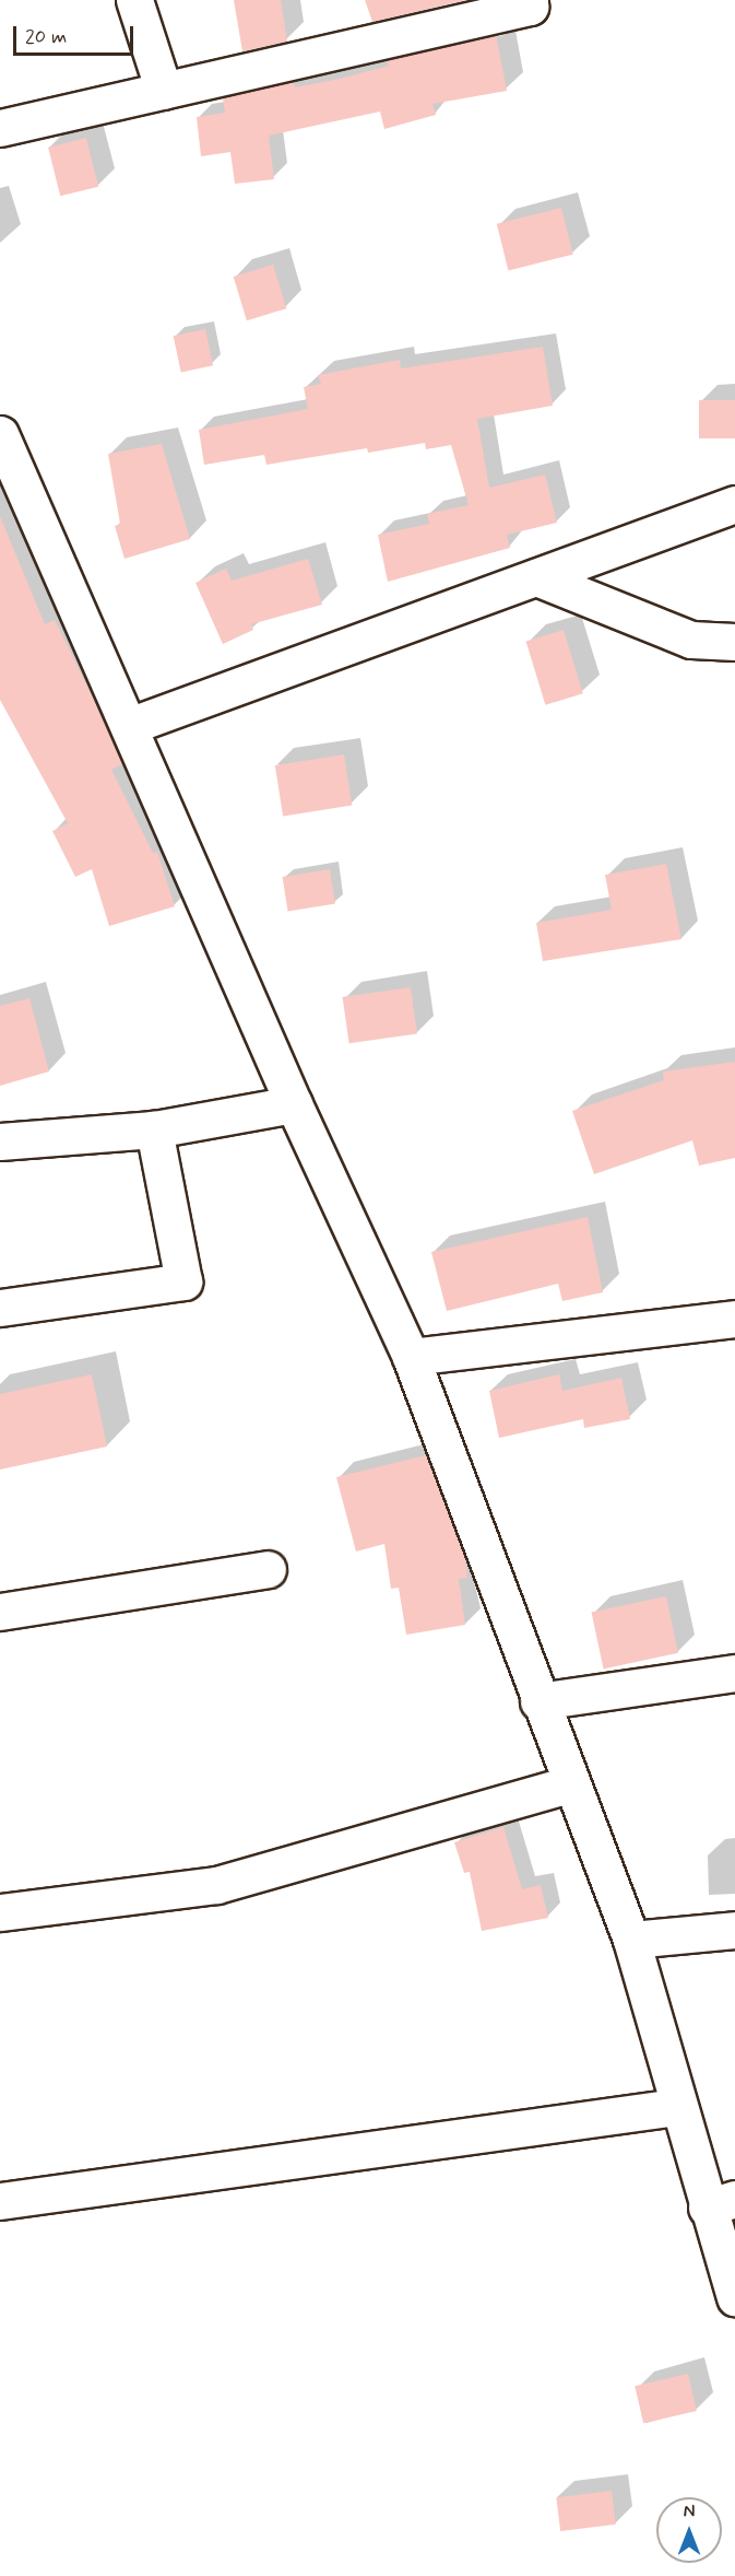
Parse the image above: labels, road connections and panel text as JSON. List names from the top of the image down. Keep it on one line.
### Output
{"scale_bar":"20 m","north":"top"}
